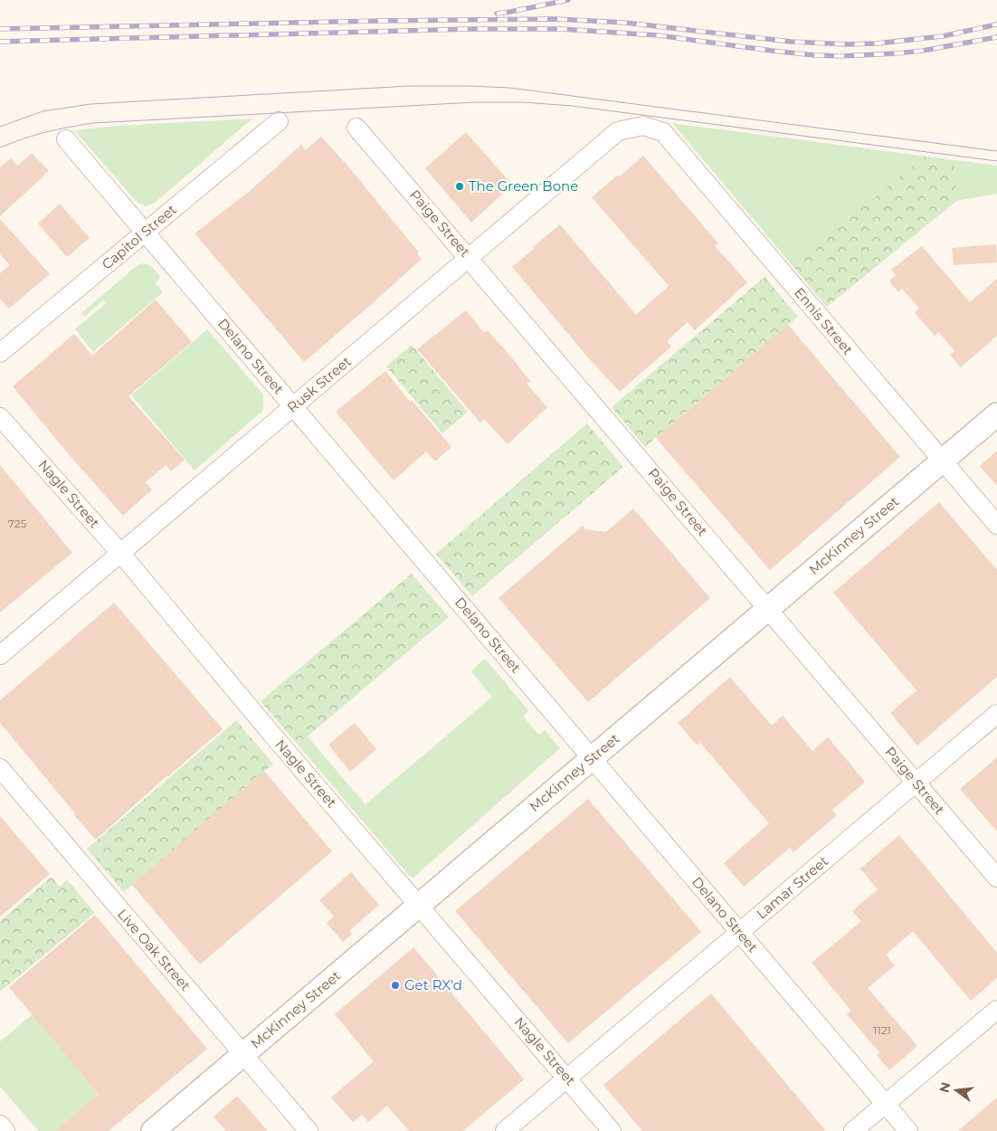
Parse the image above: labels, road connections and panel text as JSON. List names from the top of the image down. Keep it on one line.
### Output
{"streets":{"street":["Paige Street","Capitol Street","Ennis Street","Delano Street","Rusk Street","Nagle Street","McKinney Street","Lamar Street","Live Oak Street"]},"crossings":[["Paige Street","Rusk Street"],["Paige Street","McKinney Street"],["Paige Street","Lamar Street"],["Capitol Street","Delano Street"],["Ennis Street","Rusk Street"],["Ennis Street","McKinney Street"],["Delano Street","Rusk Street"],["Delano Street","McKinney Street"],["Delano Street","Lamar Street"],["Rusk Street","Nagle Street"],["Nagle Street","McKinney Street"],["Nagle Street","Lamar Street"],["McKinney Street","Live Oak Street"]],"places":["The Green Bone","Get RX'd"],"house_numbers":["725","1121"],"north":"left"}
